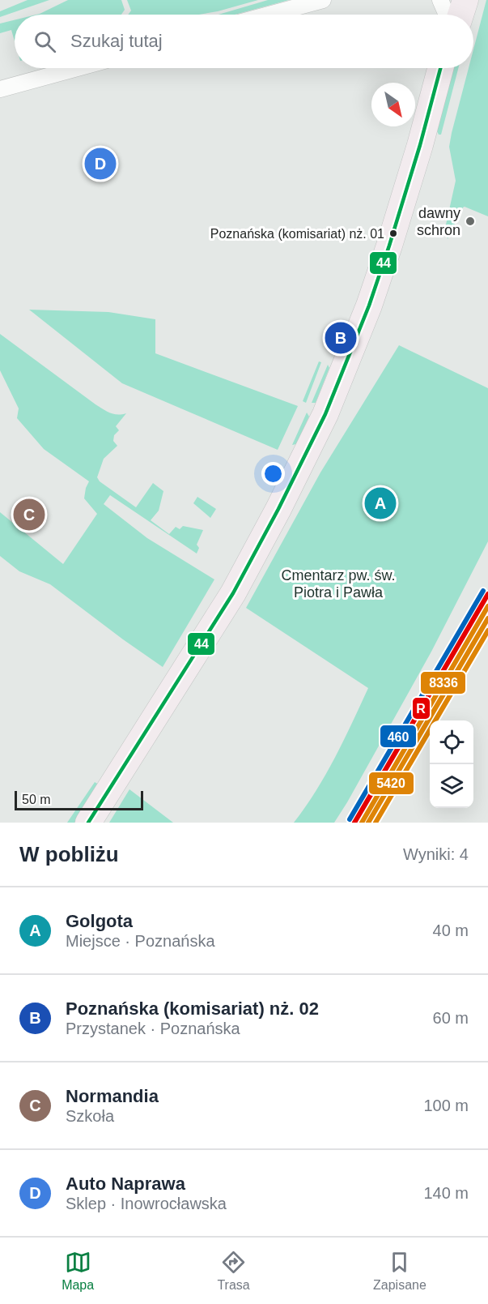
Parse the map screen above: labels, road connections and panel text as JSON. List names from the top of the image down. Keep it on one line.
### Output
{"parks":["Cmentarz pw. św. Piotra i Pawła"],"places":["dawny schron","Poznańska (komisariat) nż. 01"],"lines":["transit line 44","transit line 460","transit line R","transit line 8336","transit line 5420"],"scale_bar":"50 m","north":"bottom right","page":{"search":"Szukaj tutaj","pins":["D","B","A","C"],"scale":"50 m","heading":["W pobliżu","Wyniki: 4"],"list":[{"mark":"A","name":"Golgota","note":"Miejsce · Poznańska","value":"40 m"},{"mark":"B","name":"Poznańska (komisariat) nż. 02","note":"Przystanek · Poznańska","value":"60 m"},{"mark":"C","name":"Normandia","note":"Szkoła","value":"100 m"},{"mark":"D","name":"Auto Naprawa","note":"Sklep · Inowrocławska","value":"140 m"}],"nav":["Mapa","Trasa","Zapisane"]}}
